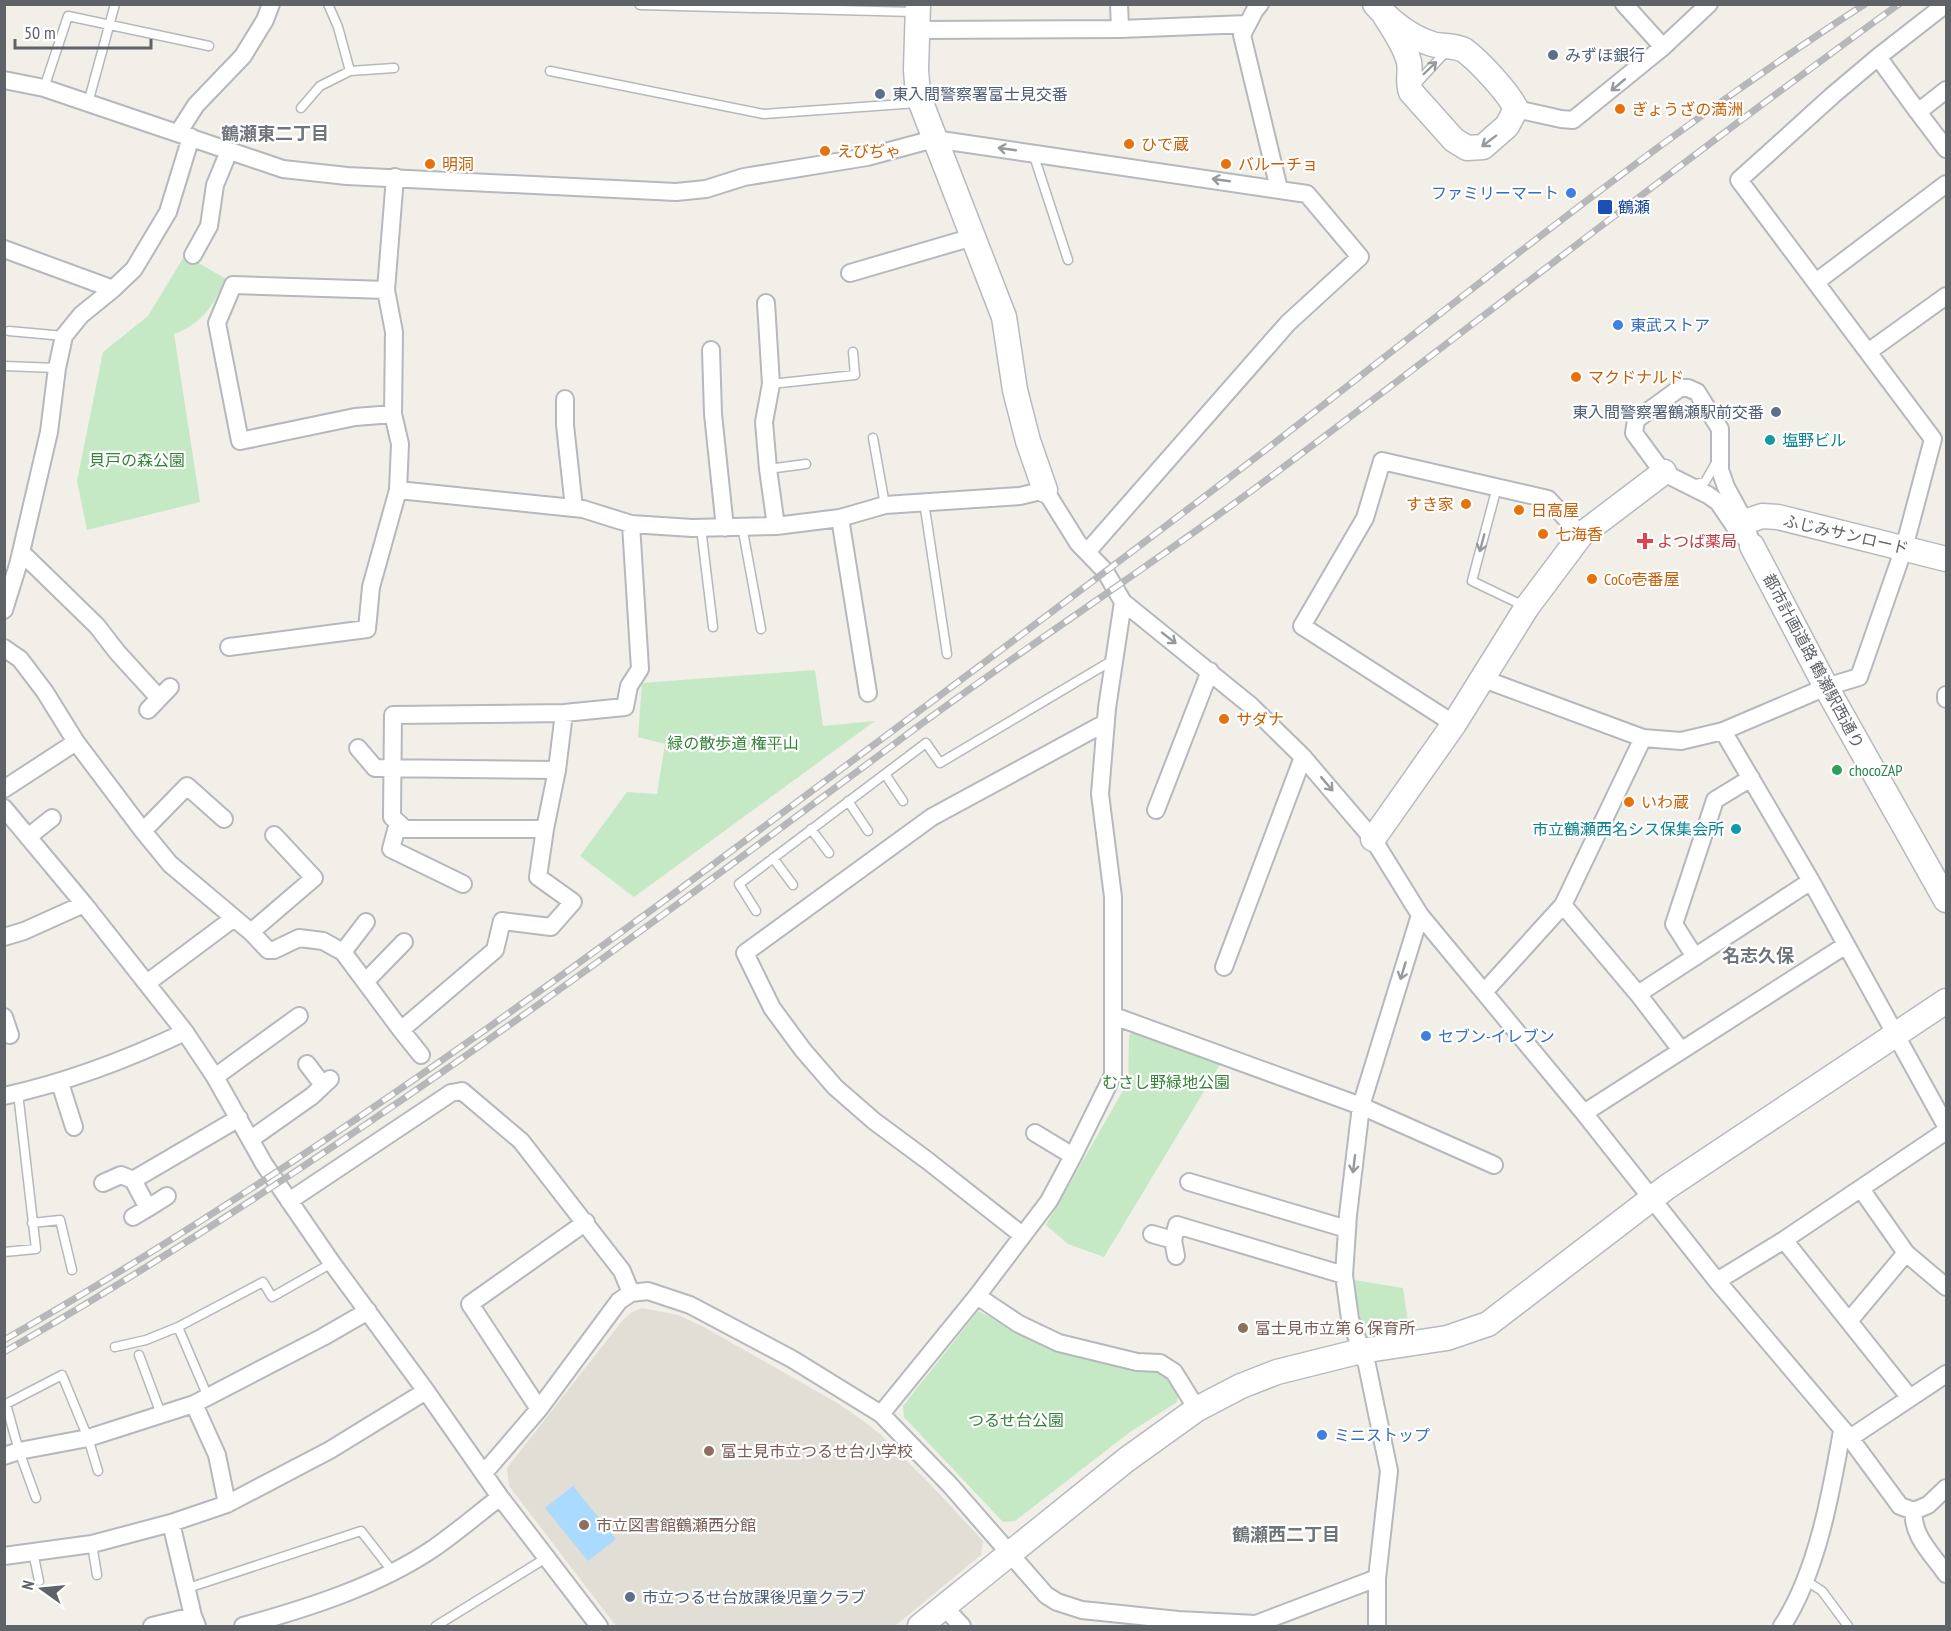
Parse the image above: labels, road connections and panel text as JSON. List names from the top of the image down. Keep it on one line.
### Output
{"streets":{"street":["ふじみサンロード","都市計画道路 鶴瀬駅西通り"]},"districts":["鶴瀬東二丁目","名志久保","鶴瀬西二丁目"],"parks":["貝戸の森公園","緑の散歩道 権平山","むさし野緑地公園","つるせ台公園"],"places":{"other":["みずほ銀行","東入間警察署富士見交番","ぎょうざの満洲","ひで蔵","えびぢゃ","明洞","バルーチョ","ファミリーマート","東武ストア","マクドナルド","東入間警察署鶴瀬駅前交番","塩野ビル","すき家","日高屋","七海香","CoCo壱番屋","サダナ","chocoZAP","いわ蔵","市立鶴瀬西名シス保集会所","セブン-イレブン","富士見市立第６保育所","ミニストップ","富士見市立つるせ台小学校","市立図書館鶴瀬西分館","市立つるせ台放課後児童クラブ"],"transit":["鶴瀬"],"health":["よつば薬局"]},"scale_bar":"50 m","north":"left"}
